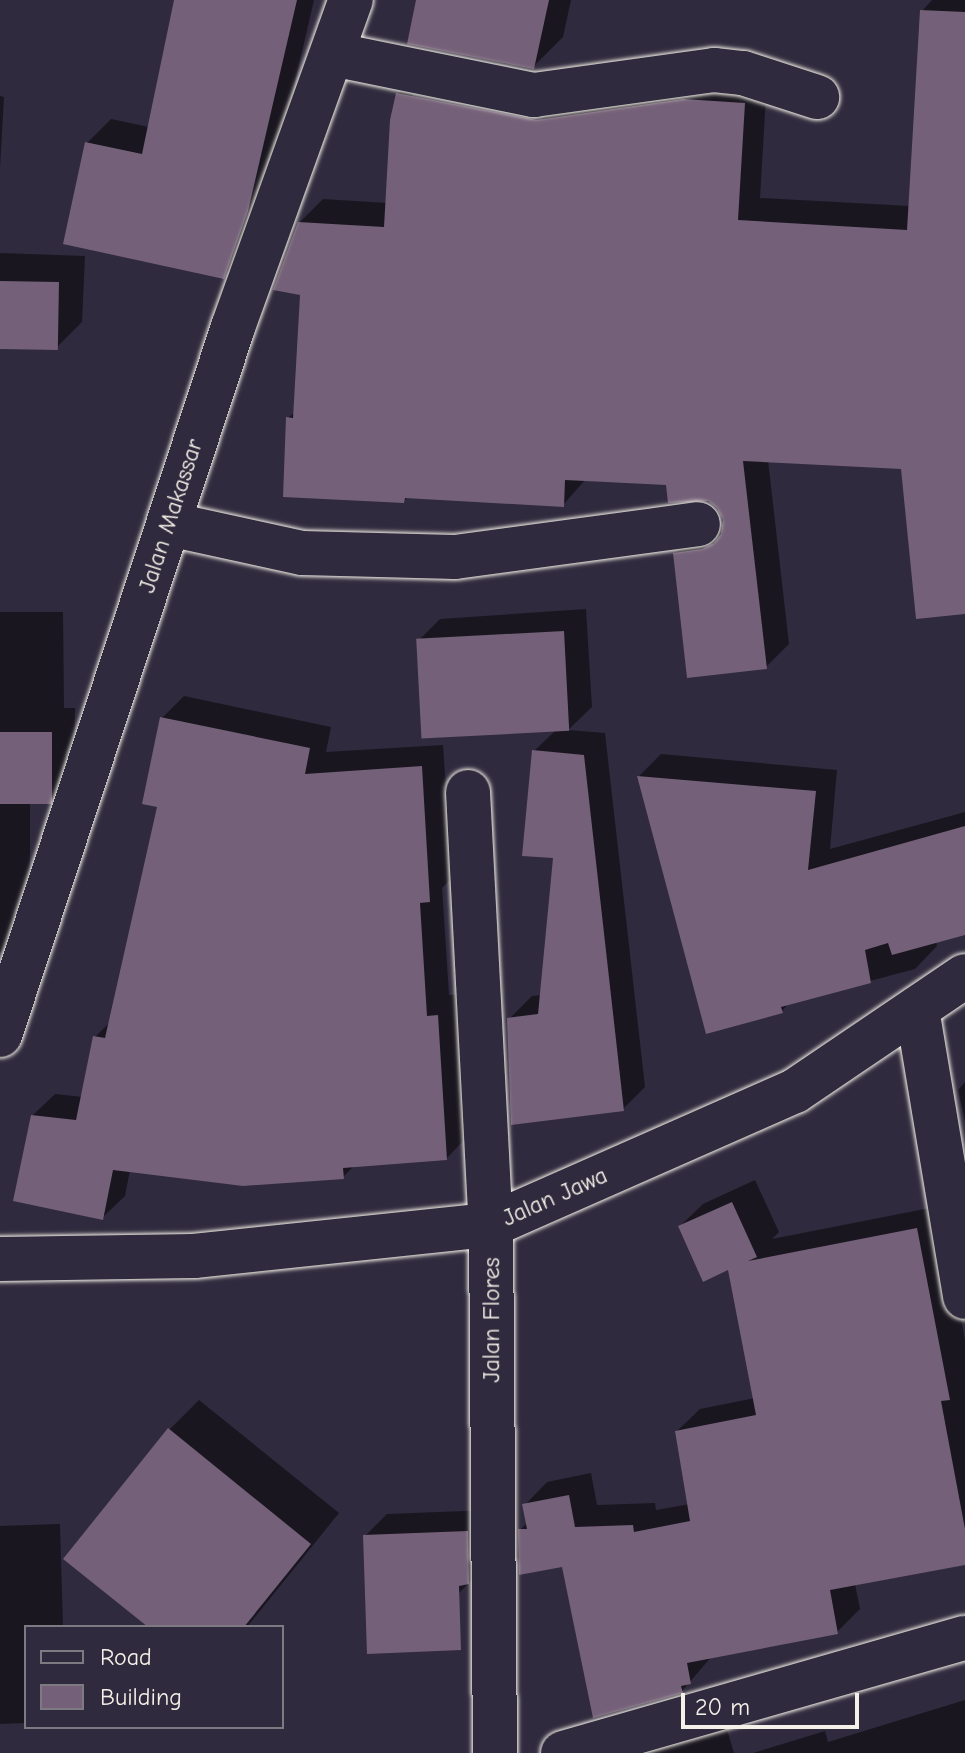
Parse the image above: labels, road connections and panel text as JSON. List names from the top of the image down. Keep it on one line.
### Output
{"streets":{"street":["Jalan Makassar","Jalan Jawa","Jalan Flores"]},"crossings":[["Jalan Jawa","Jalan Flores"]],"legend":["Road","Building"],"scale_bar":"20 m"}
